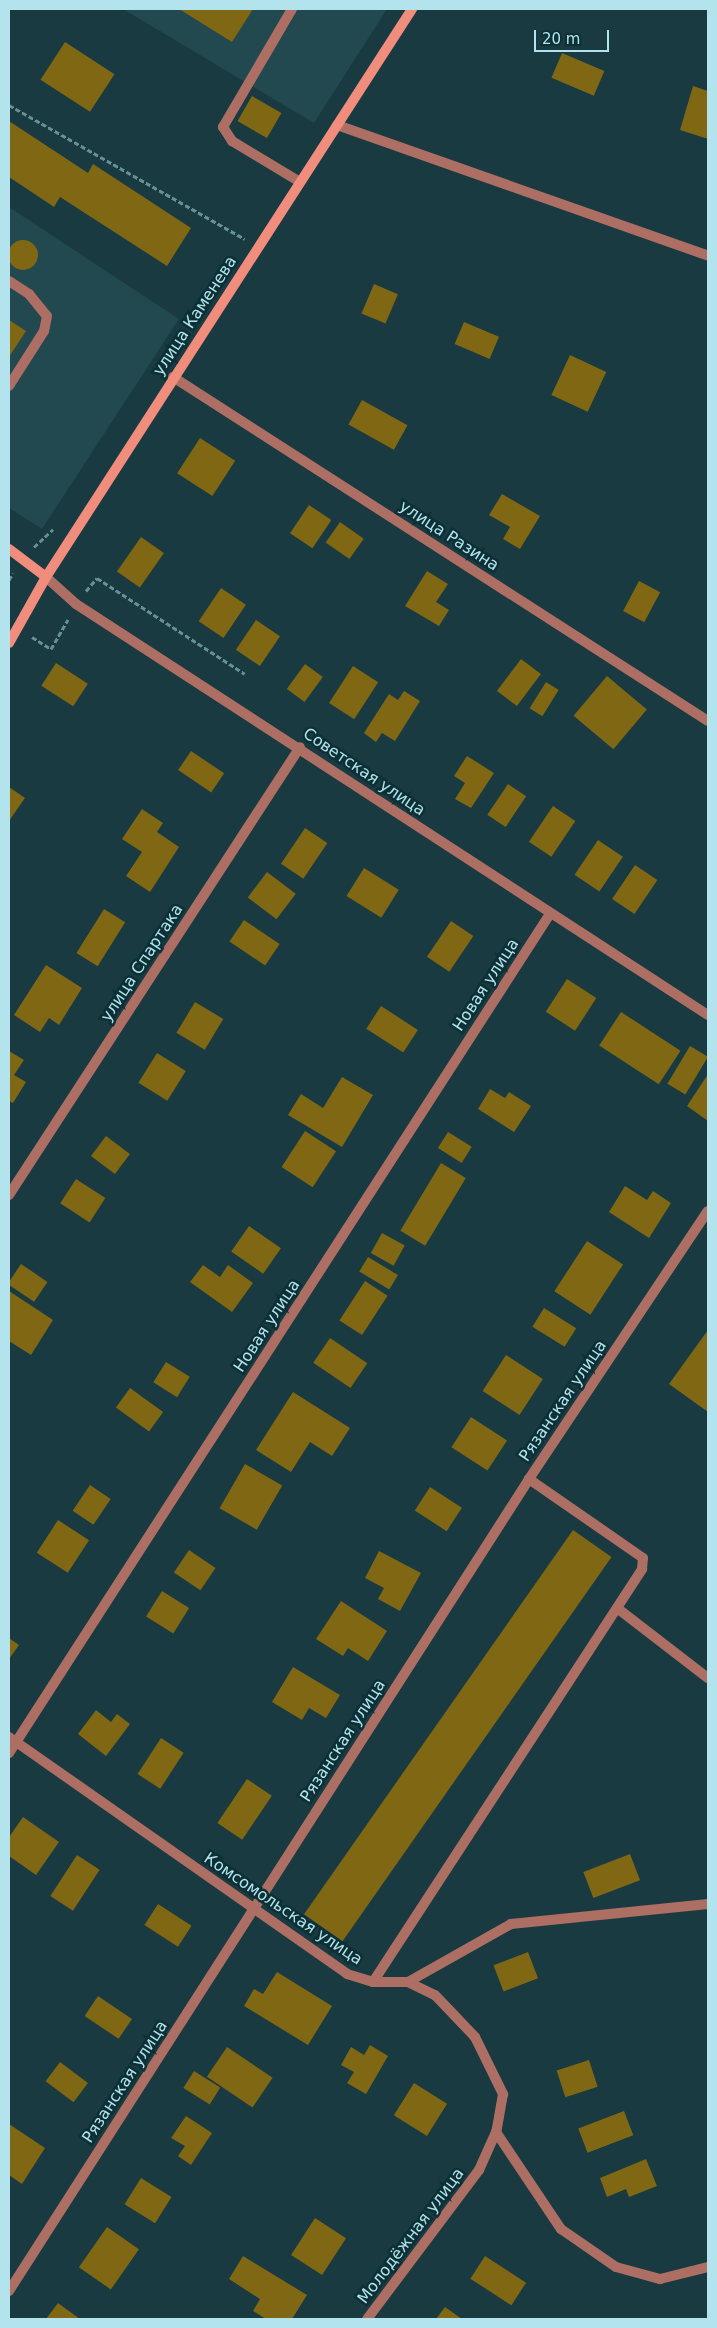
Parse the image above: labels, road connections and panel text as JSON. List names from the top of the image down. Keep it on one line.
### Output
{"streets":{"main road":["улица Каменева","Советская улица"],"street":["улица Разина","улица Спартака","Новая улица","Рязанская улица","Комсомольская улица","Молодёжная улица"]},"crossings":[["улица Каменева","улица Разина"],["улица Каменева","Советская улица"],["Советская улица","улица Спартака"],["Советская улица","Новая улица"],["Новая улица","Комсомольская улица"],["Рязанская улица","Комсомольская улица"],["Комсомольская улица","Молодёжная улица"]],"scale_bar":"20 m"}
